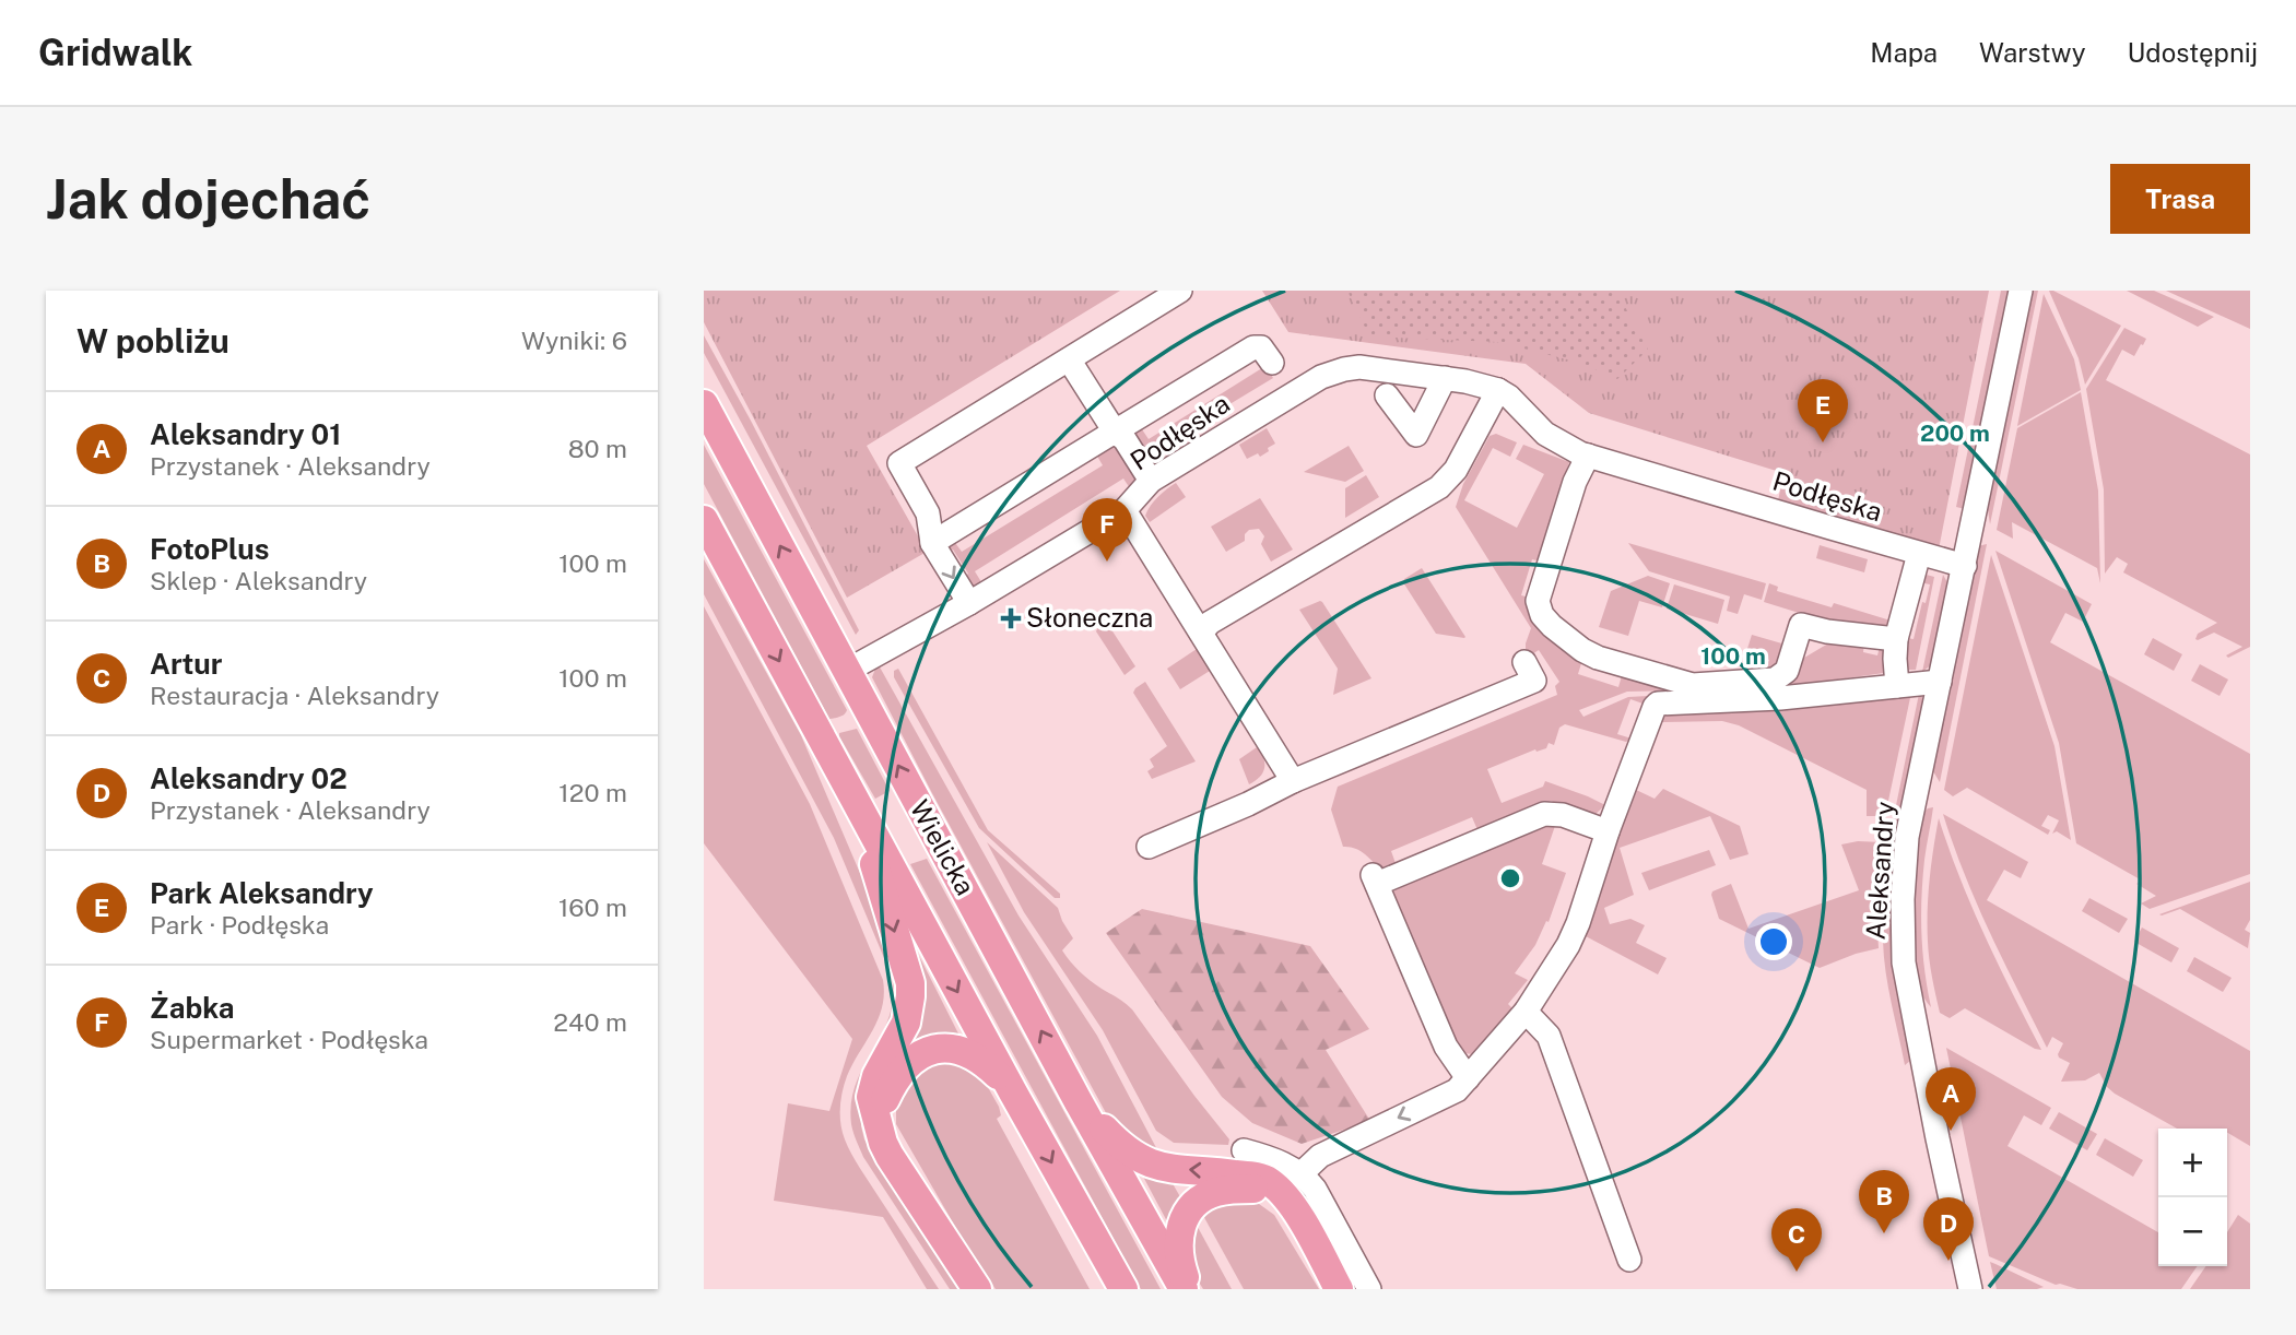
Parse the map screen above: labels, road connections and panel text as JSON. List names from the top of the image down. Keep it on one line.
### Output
{"streets":{"main road":["Wielicka"],"street":["Podłęska","Aleksandry"]},"crossings":[["Podłęska","Wielicka"],["Podłęska","Aleksandry"]],"places":{"health":["Słoneczna"]},"page":{"header":"Gridwalk","nav":["Mapa","Warstwy","Udostępnij"],"buttons":"Trasa","title":"Jak dojechać","heading":["W pobliżu","Wyniki: 6"],"pins":["E","F","A","B","D","C"],"list":[{"mark":"A","name":"Aleksandry 01","note":"Przystanek · Aleksandry","value":"80 m"},{"mark":"B","name":"FotoPlus","note":"Sklep · Aleksandry","value":"100 m"},{"mark":"C","name":"Artur","note":"Restauracja · Aleksandry","value":"100 m"},{"mark":"D","name":"Aleksandry 02","note":"Przystanek · Aleksandry","value":"120 m"},{"mark":"E","name":"Park Aleksandry","note":"Park · Podłęska","value":"160 m"},{"mark":"F","name":"Żabka","note":"Supermarket · Podłęska","value":"240 m"}],"map_buttons":["+","−"]},"rings":["200 m","100 m"]}
